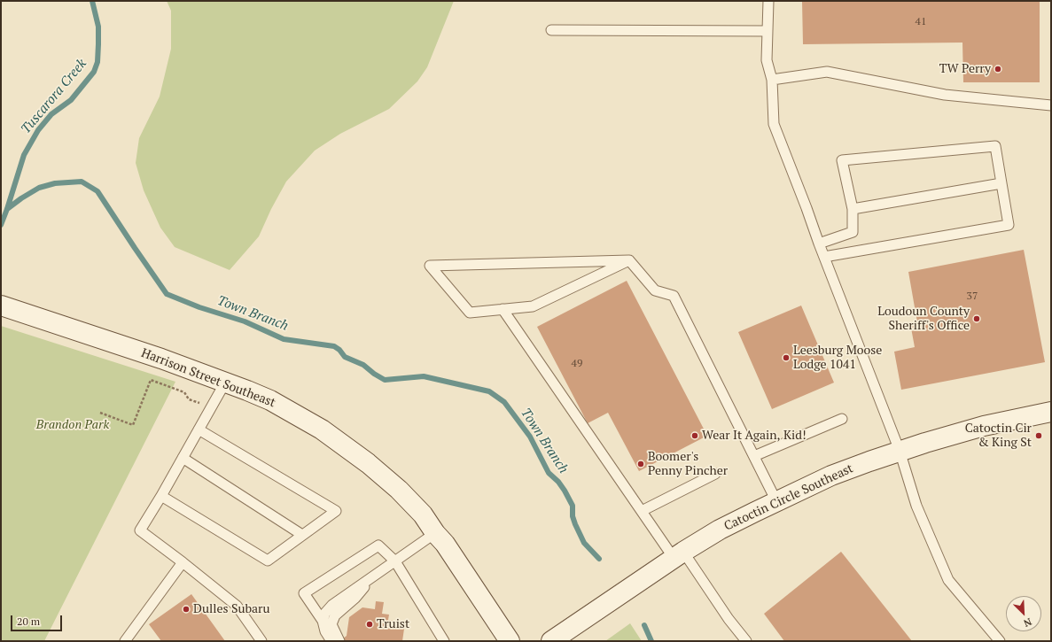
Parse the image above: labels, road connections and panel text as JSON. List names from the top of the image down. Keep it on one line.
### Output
{"streets":{"street":["Harrison Street Southeast","Catoctin Circle Southeast"]},"water":["Tuscarora Creek","Town Branch"],"parks":["Brandon Park"],"places":["TW Perry","Loudoun County Sheriff's Office","Leesburg Moose Lodge 1041","Wear It Again, Kid!","Catoctin Cir & King St","Boomer's Penny Pincher","Dulles Subaru","Truist"],"house_numbers":["41","37","49"],"scale_bar":"20 m","north":"bottom right"}
